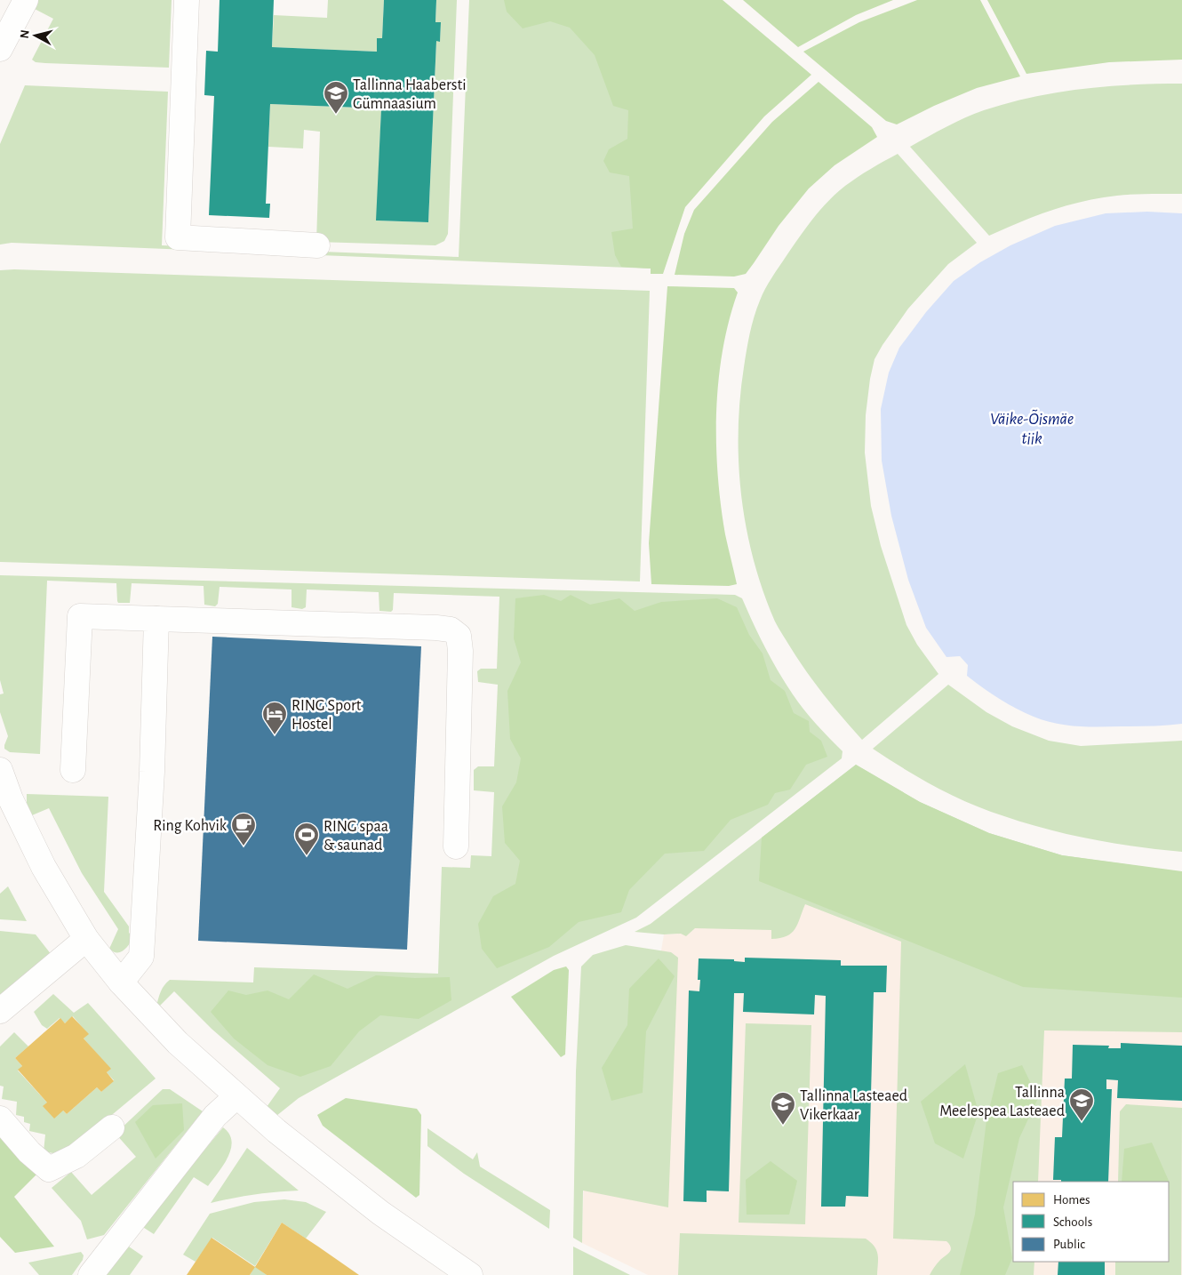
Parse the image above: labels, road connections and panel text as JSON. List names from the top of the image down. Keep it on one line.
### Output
{"water":["Väike-Õismäe tiik"],"places":{"school or university":["Tallinna Haabersti Gümnaasium","Tallinna Meelespea Lasteaed","Tallinna Lasteaed Vikerkaar"],"hotel":["RING Sport Hostel"],"cafe":["Ring Kohvik"],"sports":["RING spaa & saunad"]},"legend":["Homes","Schools","Public"],"north":"left"}
